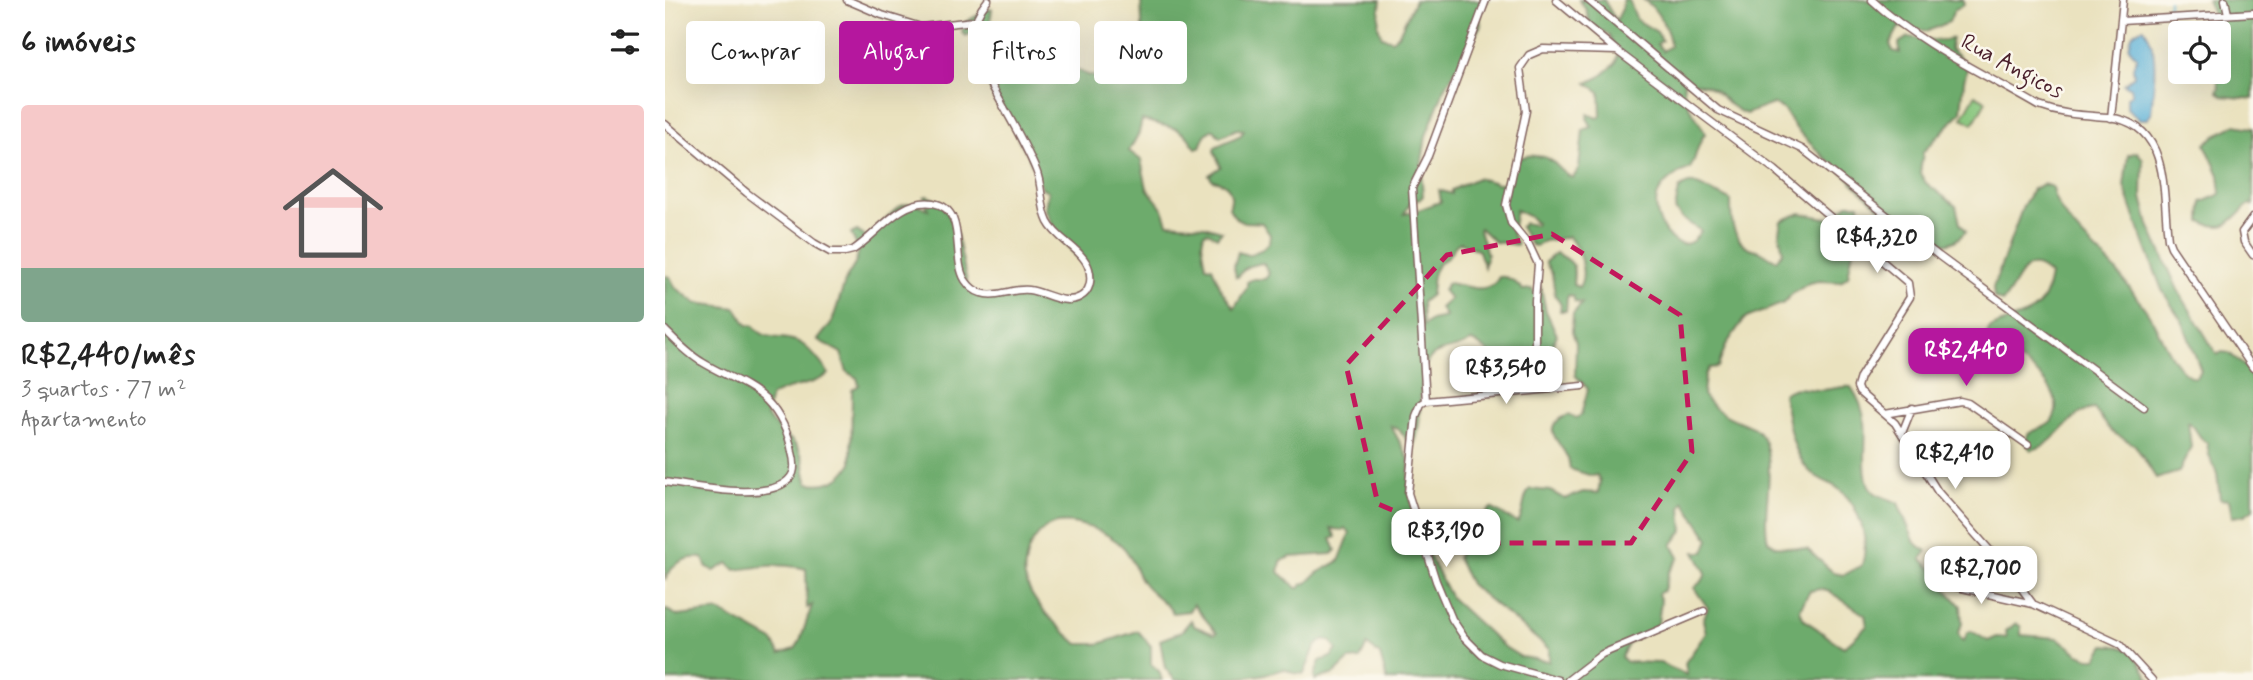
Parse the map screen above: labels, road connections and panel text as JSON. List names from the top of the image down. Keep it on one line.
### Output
{"streets":{"street":["Rua Angicos"]},"page":{"heading":"6 imóveis","chip":["Comprar","Alugar","Filtros","Novo"],"list":[{"name":"R$2,440/mês","note":"3 quartos · 77 m² · Apartamento"}],"price":["R$4,320","R$2,440","R$3,540","R$2,410","R$3,190","R$2,700"]}}
